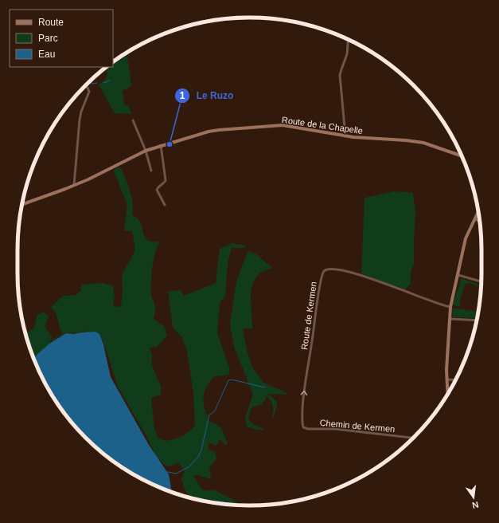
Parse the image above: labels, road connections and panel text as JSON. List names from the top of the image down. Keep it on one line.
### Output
{"streets":{"street":["Route de la Chapelle","Route de Kermen","Chemin de Kermen"]},"crossings":[["Route de Kermen","Chemin de Kermen"]],"places":["Le Ruzo"],"legend":["Route","Parc","Eau"],"north":"bottom"}
